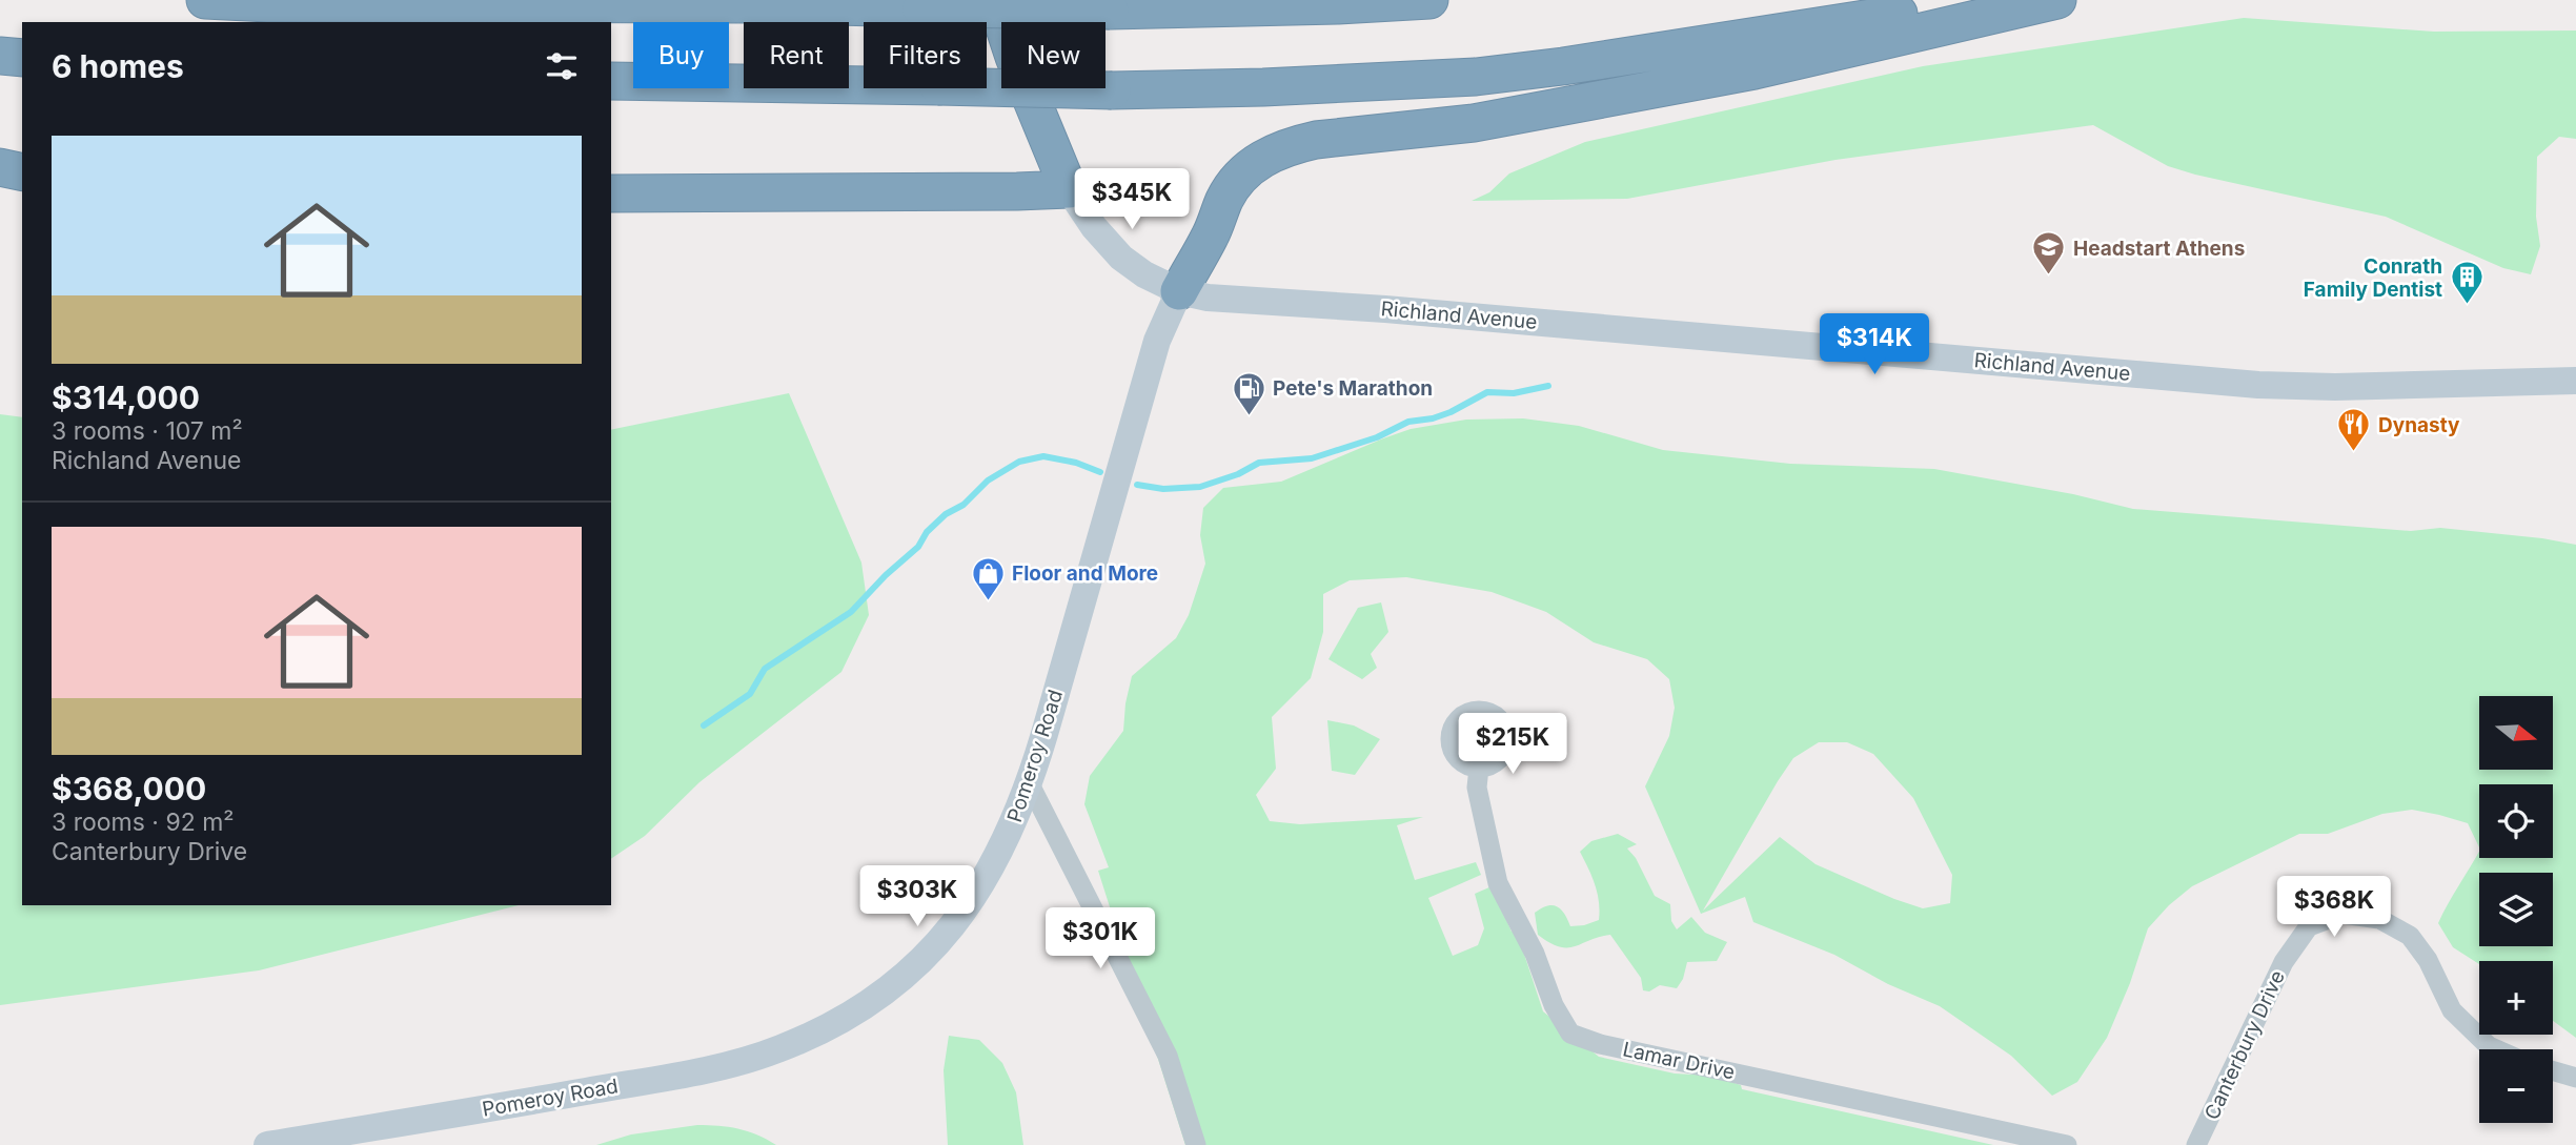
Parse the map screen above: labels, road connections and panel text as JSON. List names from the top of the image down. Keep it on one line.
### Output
{"streets":{"main road":["Richland Avenue","Pomeroy Road"],"street":["Canterbury Drive","Lamar Drive"]},"crossings":[["Richland Avenue","Pomeroy Road"]],"places":{"school or university":["Headstart Athens"],"building":["Conrath Family Dentist"],"fuel station":["Pete's Marathon"],"restaurant":["Dynasty"],"shop":["Floor and More"]},"north":"right","page":{"chip":["Buy","Rent","Filters","New"],"heading":"6 homes","list":[{"name":"$314,000","note":"3 rooms · 107 m² · Richland Avenue"},{"name":"$368,000","note":"3 rooms · 92 m² · Canterbury Drive"}],"price":["$345K","$314K","$215K","$303K","$368K","$301K"],"map_buttons":["+","−"]}}
